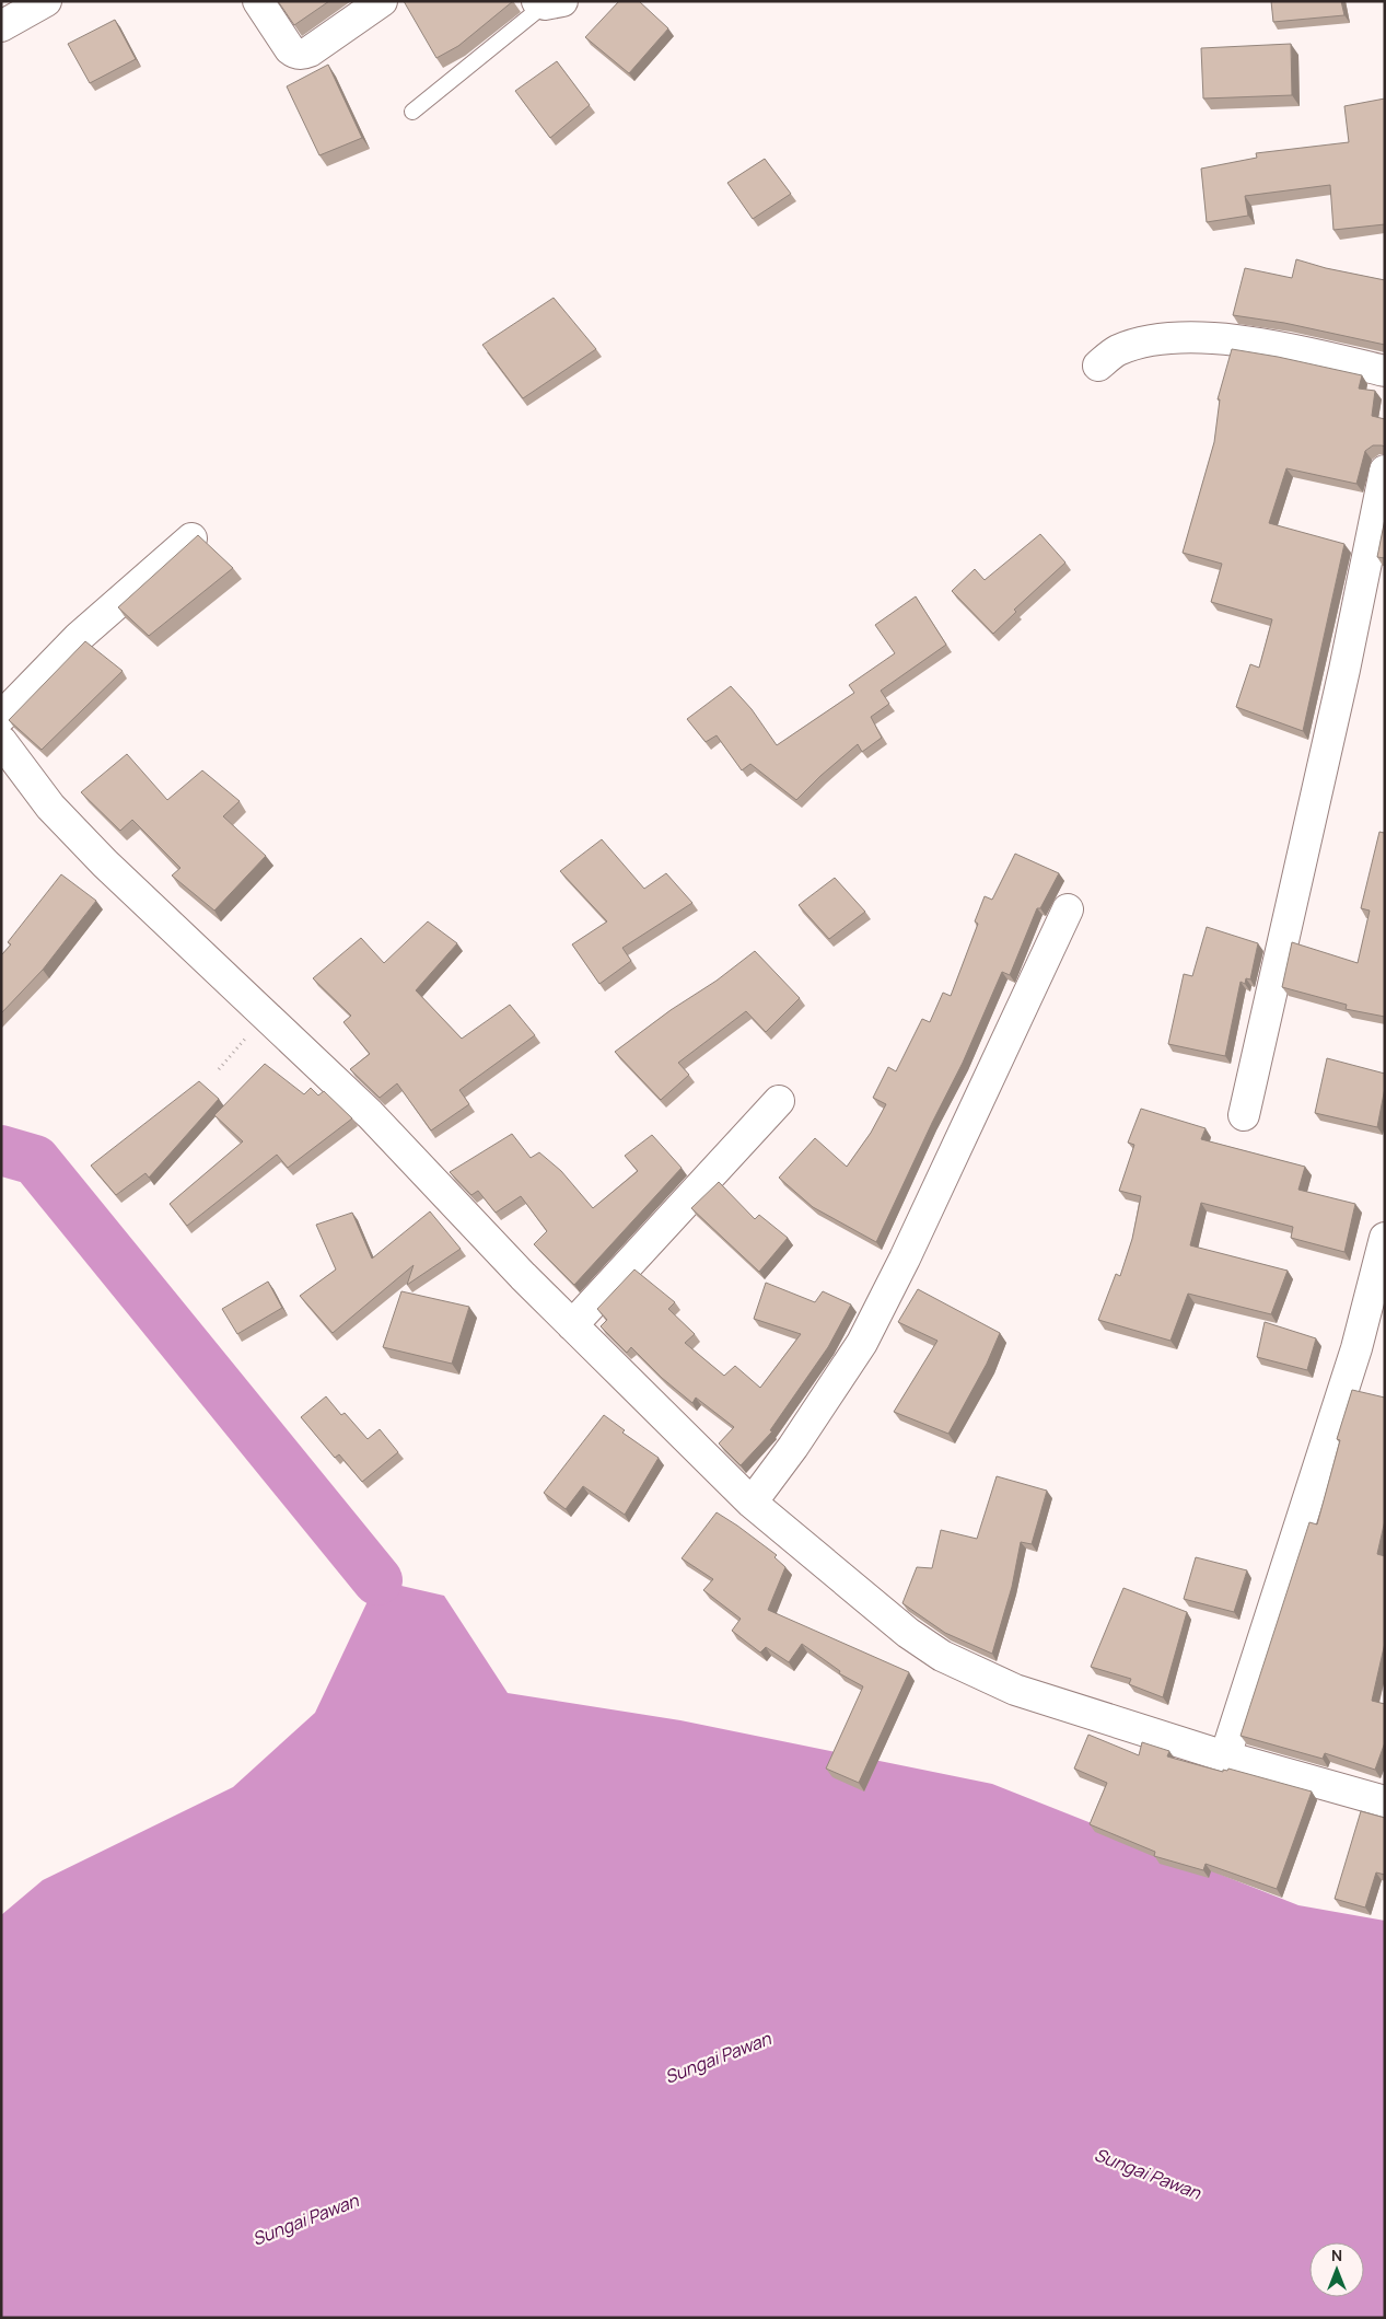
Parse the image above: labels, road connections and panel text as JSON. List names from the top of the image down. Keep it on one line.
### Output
{"water":["Sungai Pawan"],"north":"top"}
